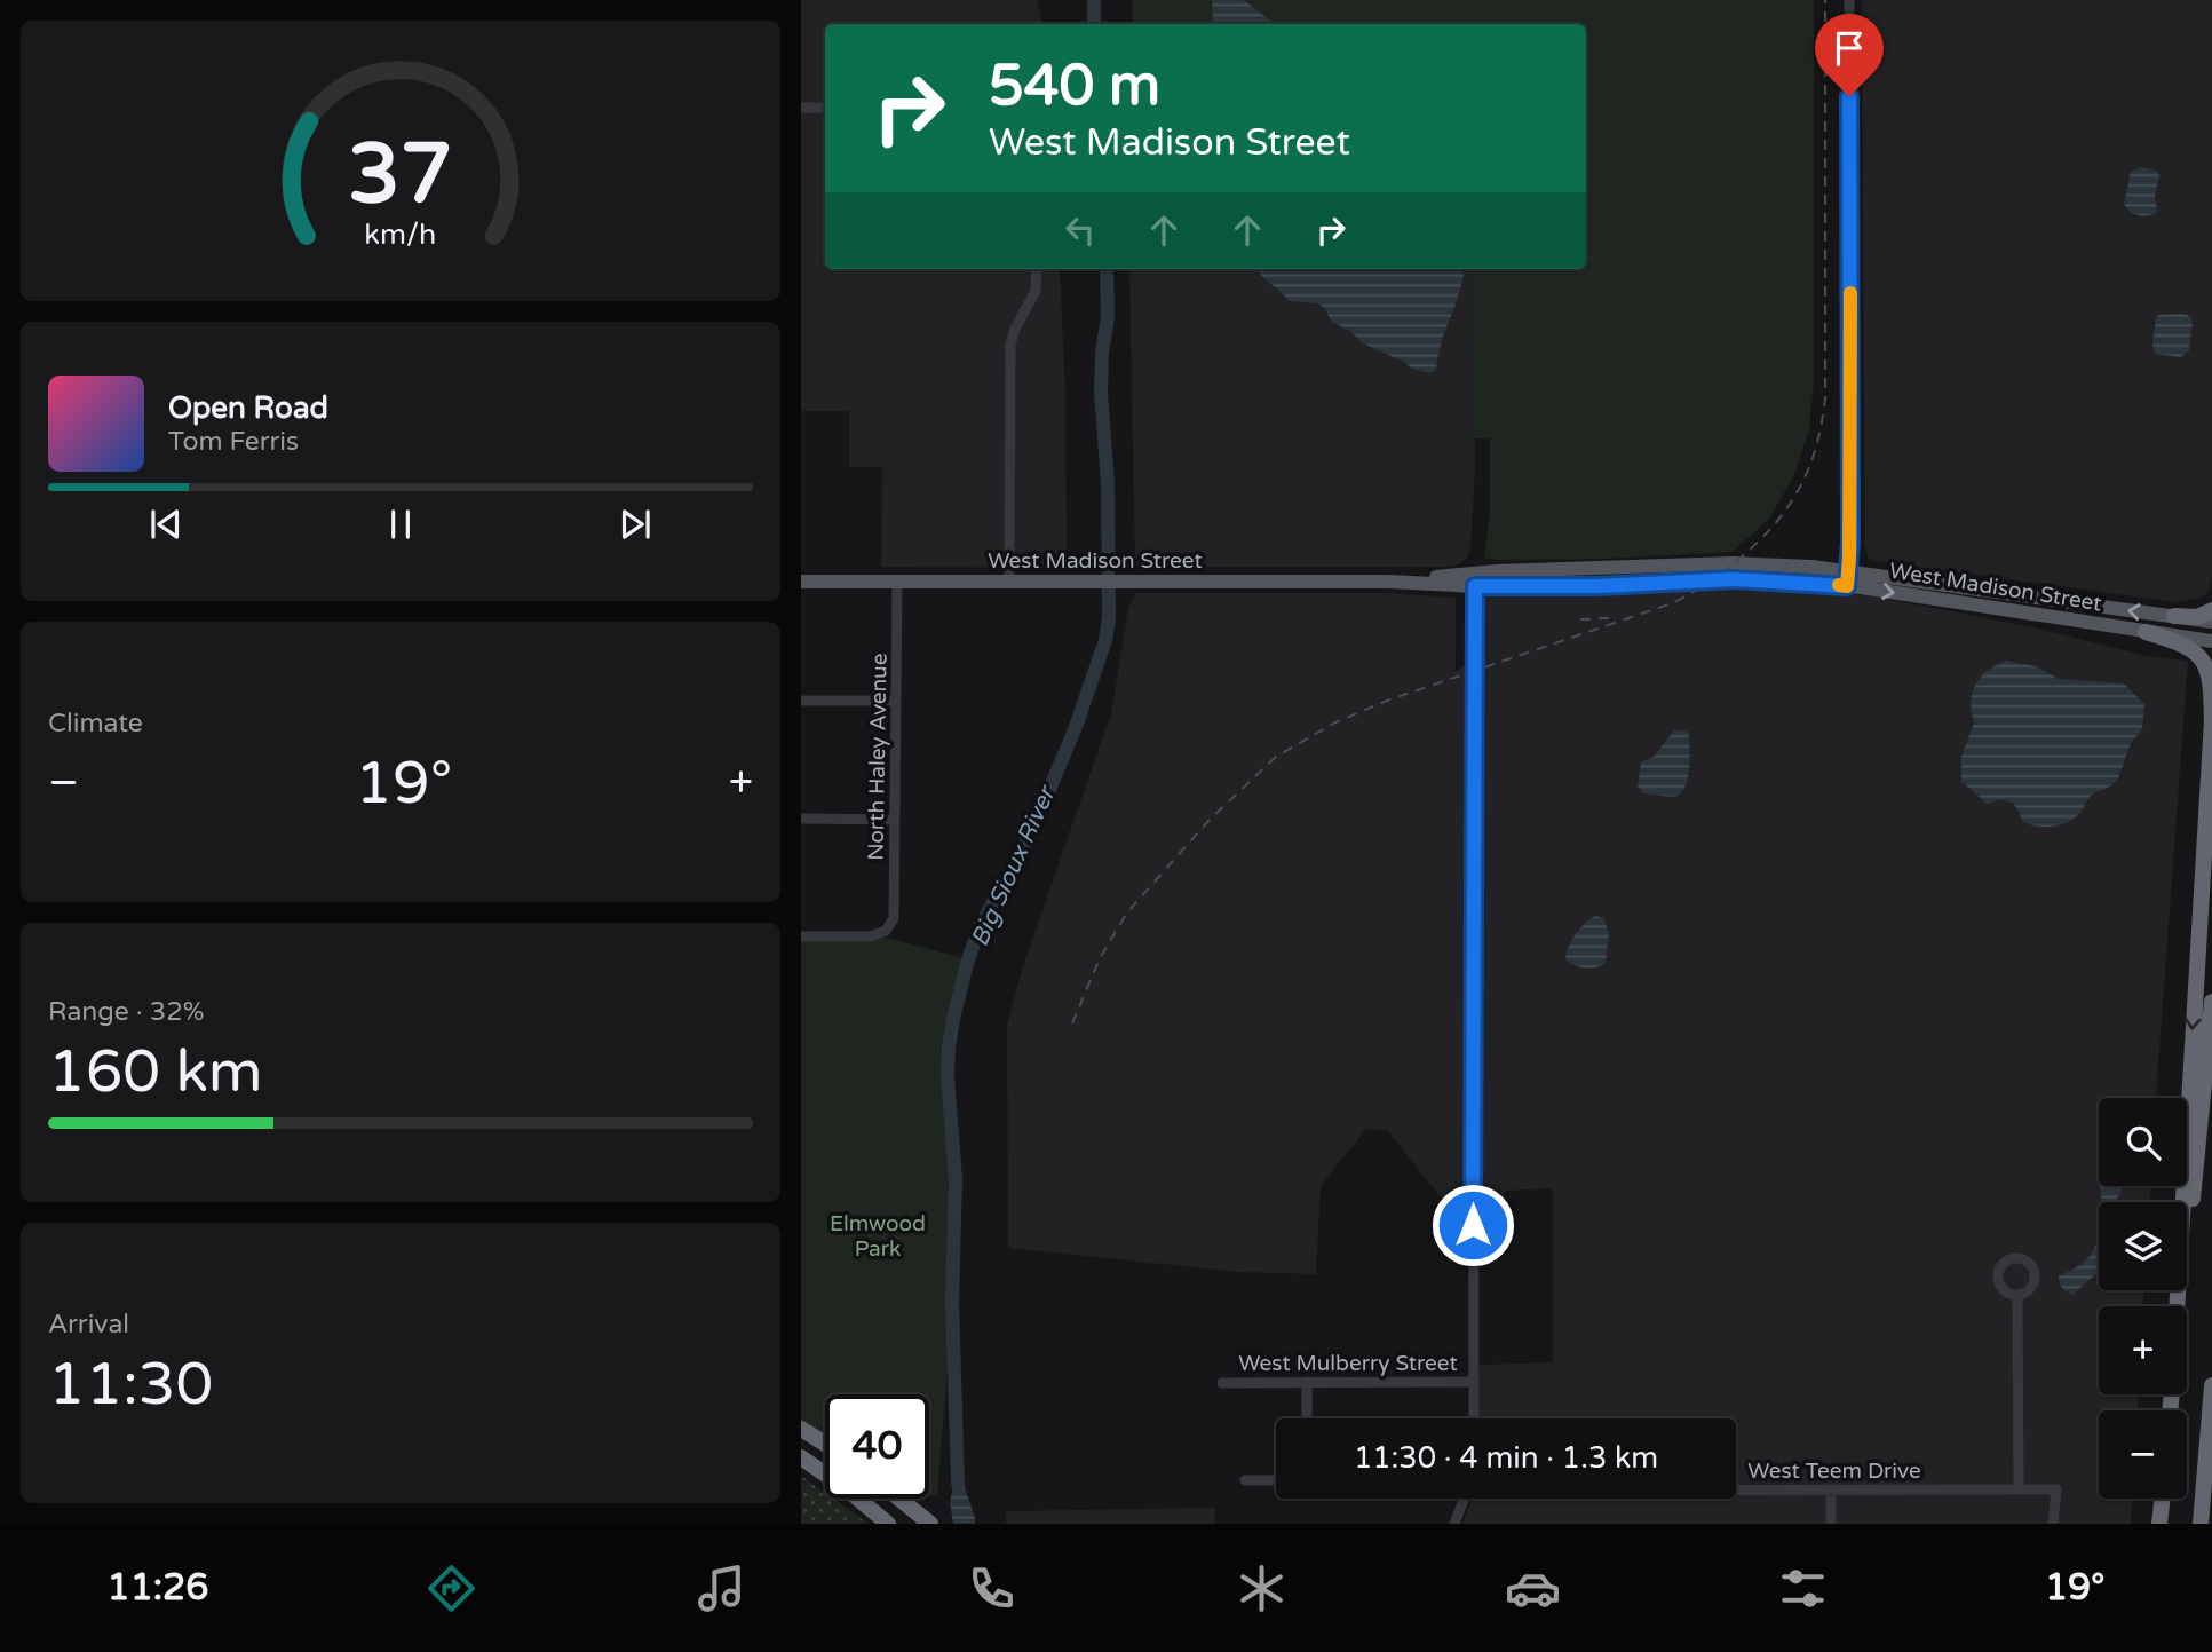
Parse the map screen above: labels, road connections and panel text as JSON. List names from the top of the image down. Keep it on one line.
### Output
{"streets":{"main road":["West Madison Street"],"street":["North Haley Avenue","West Mulberry Street","West Teem Drive"]},"crossings":[["West Madison Street","North Haley Avenue"]],"water":["Big Sioux River"],"parks":["Elmwood Park"],"page":{"turn":["540 m","West Madison Street"],"song":["Open Road","Tom Ferris"],"tile":["Climate",["Range · 32%","160 km"],["Arrival","11:30"]],"heat":["−","19°","+"],"map_buttons":["+","−"],"limit":"40","trip":"11:30 · 4 min · 1.3 km","tabs":["11:26","19°"],"gauge":["37","km/h"]}}
